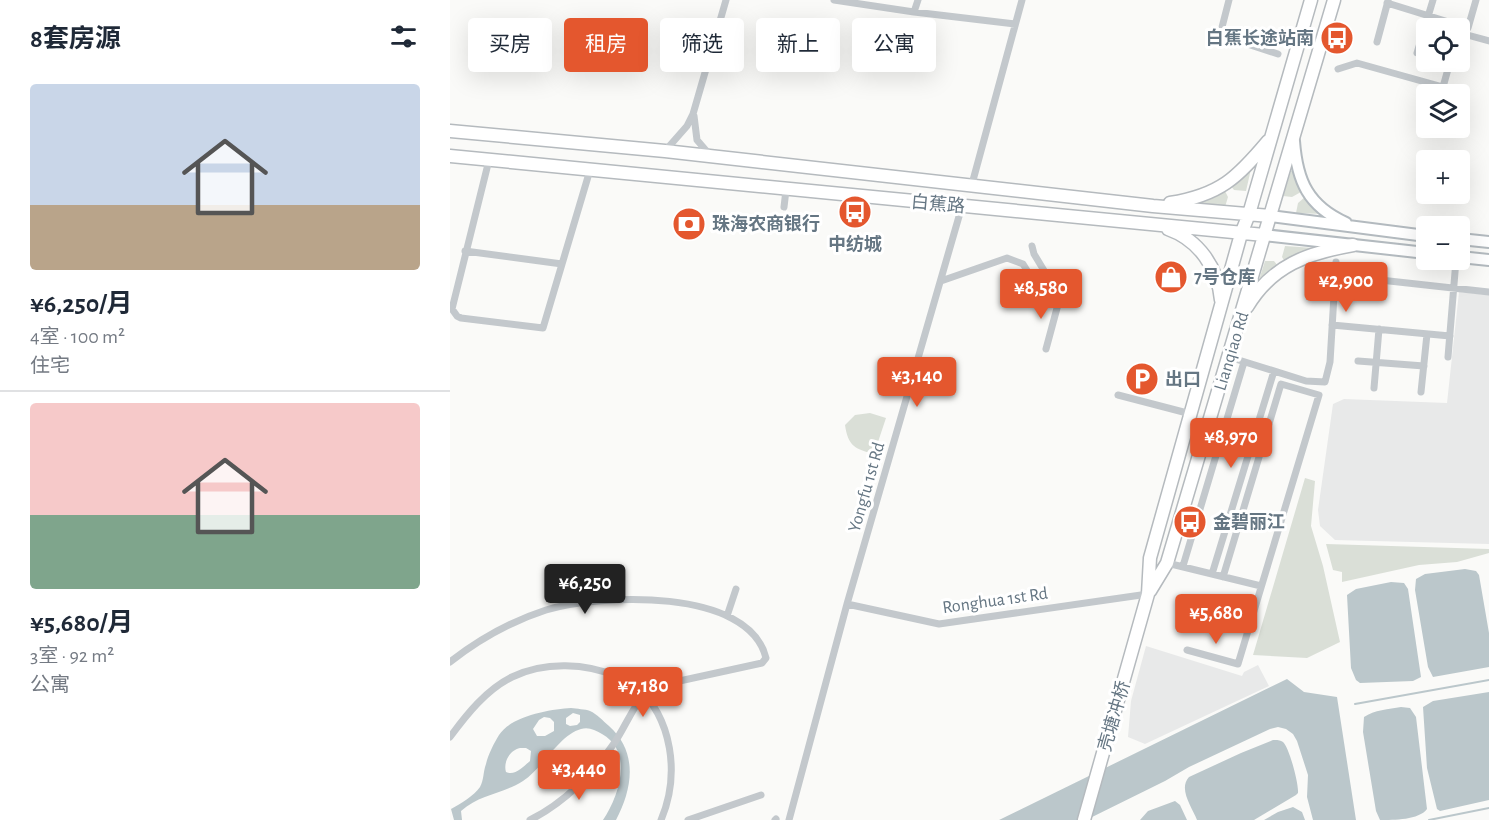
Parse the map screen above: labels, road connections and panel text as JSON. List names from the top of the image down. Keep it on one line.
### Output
{"streets":{"main road":["白蕉路","Lianqiao Rd","壳塘冲桥"],"street":["Yongfu 1st Rd","Ronghua 1st Rd"]},"crossings":[["白蕉路","Lianqiao Rd"],["白蕉路","Yongfu 1st Rd"],["Lianqiao Rd","Ronghua 1st Rd"],["Lianqiao Rd","壳塘冲桥"],["Yongfu 1st Rd","Ronghua 1st Rd"]],"places":{"bus stop":["白蕉长途站南","中纺城","金碧丽江"],"bank":["珠海农商银行"],"shop":["7号仓库"],"parking":["出口"]},"page":{"heading":"8套房源","map_buttons":["+","−"],"chip":["买房","租房","筛选","新上","公寓"],"list":[{"name":"¥6,250/月","note":"4室 · 100 m² · 住宅"},{"name":"¥5,680/月","note":"3室 · 92 m² · 公寓"}],"price":["¥2,900","¥8,580","¥3,140","¥8,970","¥6,250","¥5,680","¥7,180","¥3,440"]}}
